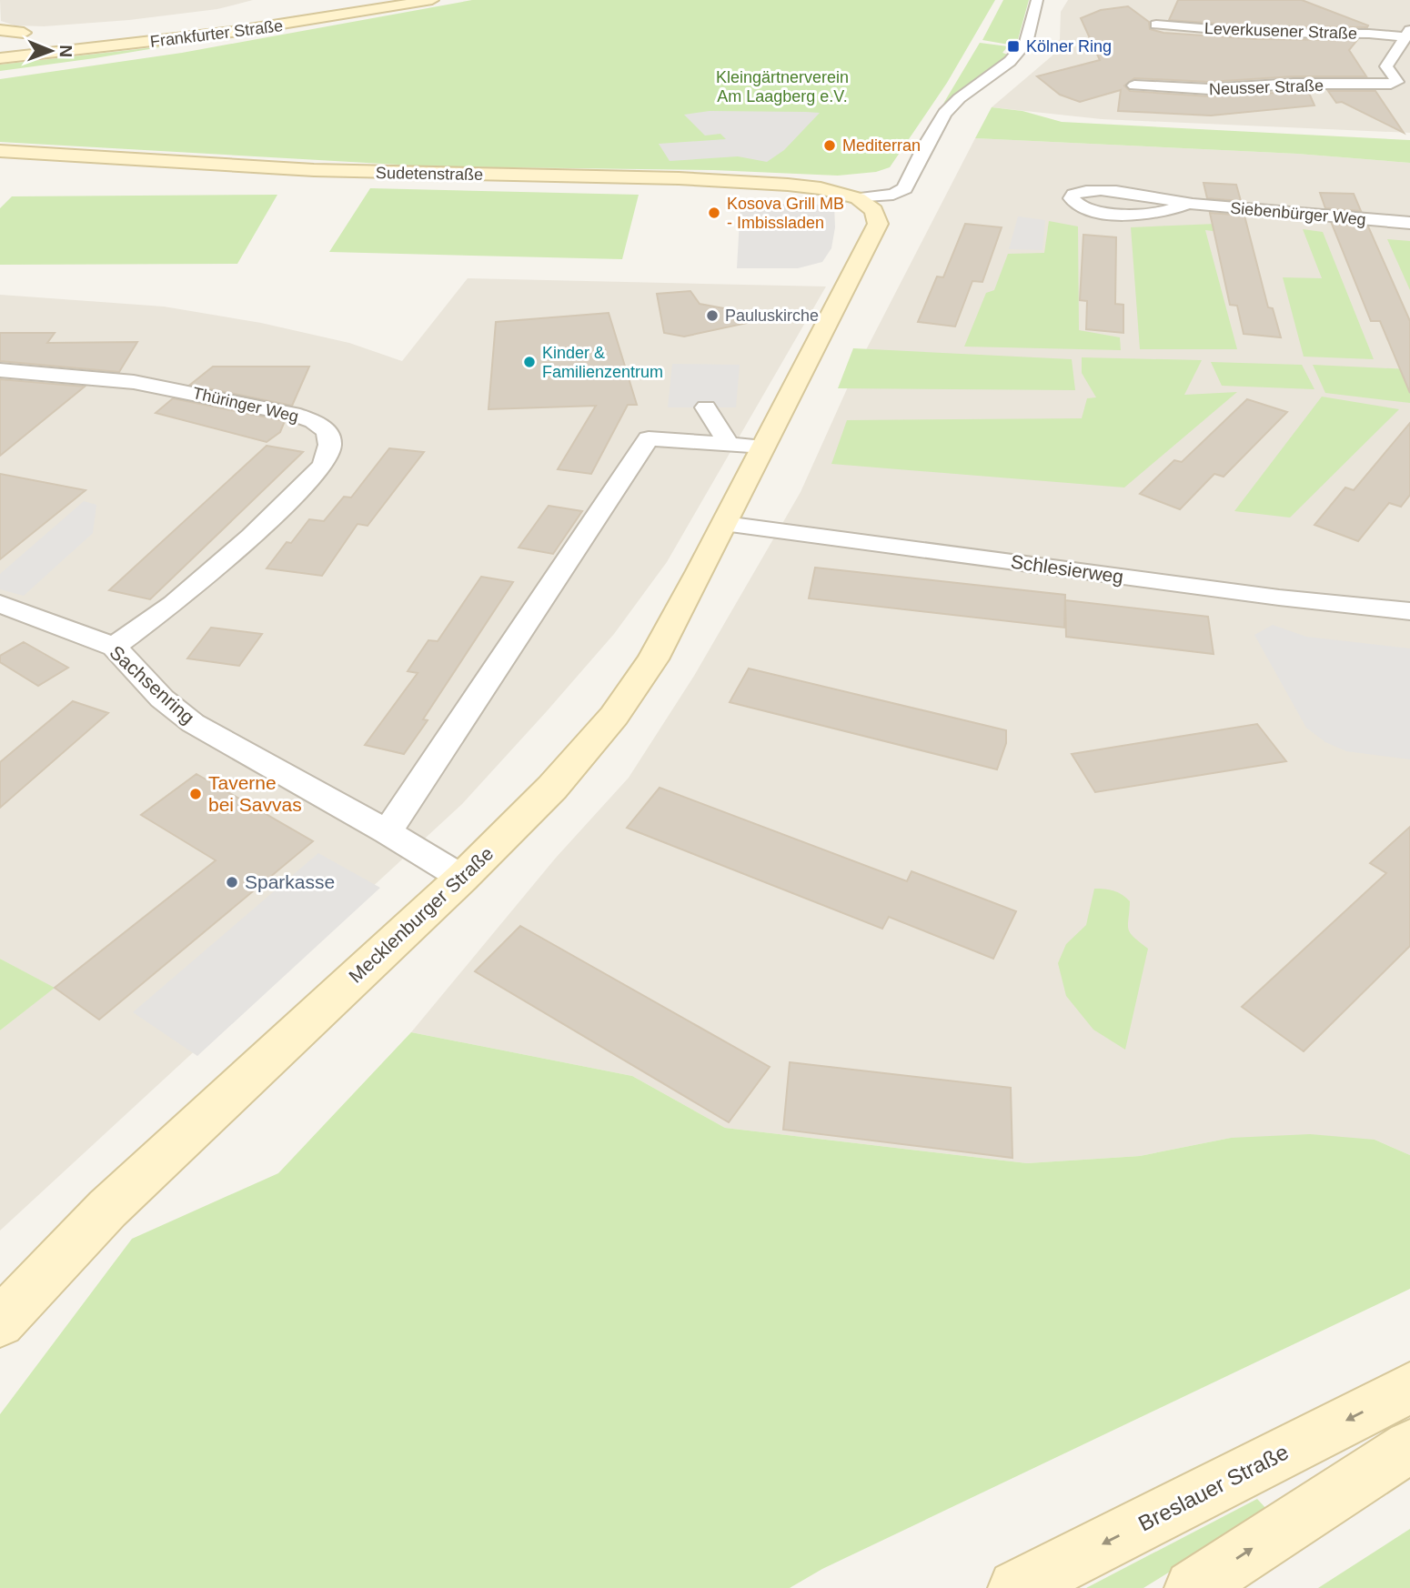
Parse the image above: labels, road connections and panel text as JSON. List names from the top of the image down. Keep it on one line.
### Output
{"streets":{"street":["Leverkusener Straße","Frankfurter Straße","Neusser Straße","Sudetenstraße","Siebenbürger Weg","Thüringer Weg","Schlesierweg","Sachsenring","Mecklenburger Straße","Breslauer Straße"]},"crossings":[["Sudetenstraße","Mecklenburger Straße"],["Thüringer Weg","Sachsenring"],["Schlesierweg","Mecklenburger Straße"],["Sachsenring","Mecklenburger Straße"]],"parks":["Kleingärtnerverein Am Laagberg e.V."],"places":{"transit":["Kölner Ring"],"other":["Mediterran","Kosova Grill MB - Imbissladen","Pauluskirche","Kinder & Familienzentrum","Taverne bei Savvas","Sparkasse"]},"north":"right"}
